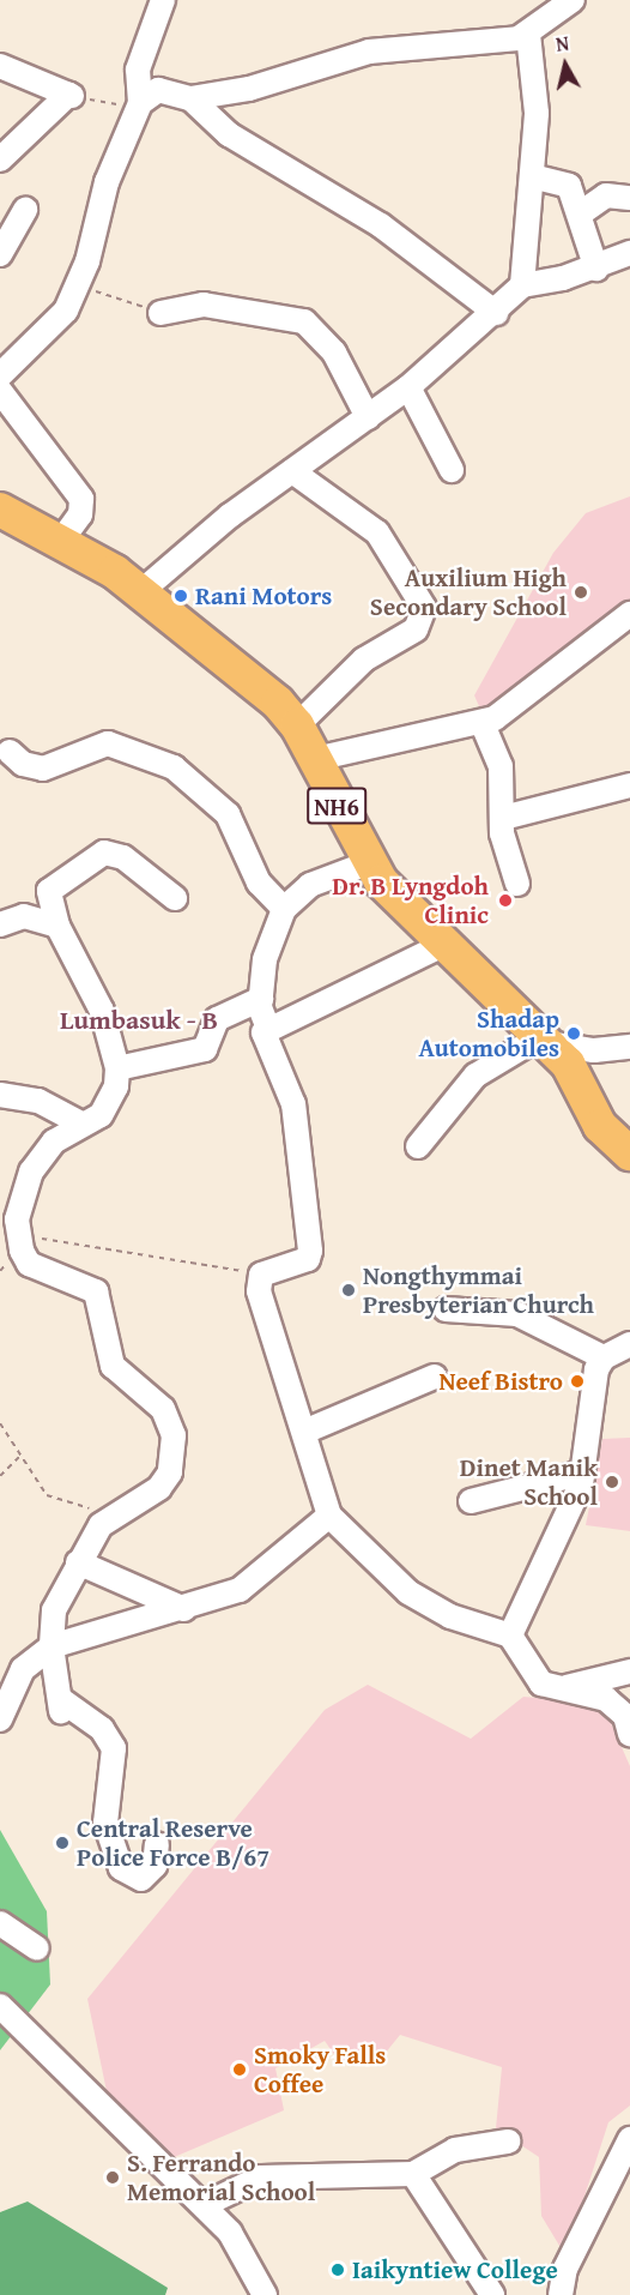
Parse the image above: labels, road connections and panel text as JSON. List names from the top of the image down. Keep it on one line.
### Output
{"streets":{"highway":["NH6"]},"districts":["Lumbasuk - B"],"places":["Auxilium High Secondary School","Rani Motors","Dr. B Lyngdoh Clinic","Shadap Automobiles","Nongthymmai Presbyterian Church","Neef Bistro","Dinet Manik School","Central Reserve Police Force B/67","Smoky Falls Coffee","S. Ferrando Memorial School","Iaikyntiew College"],"north":"top"}
